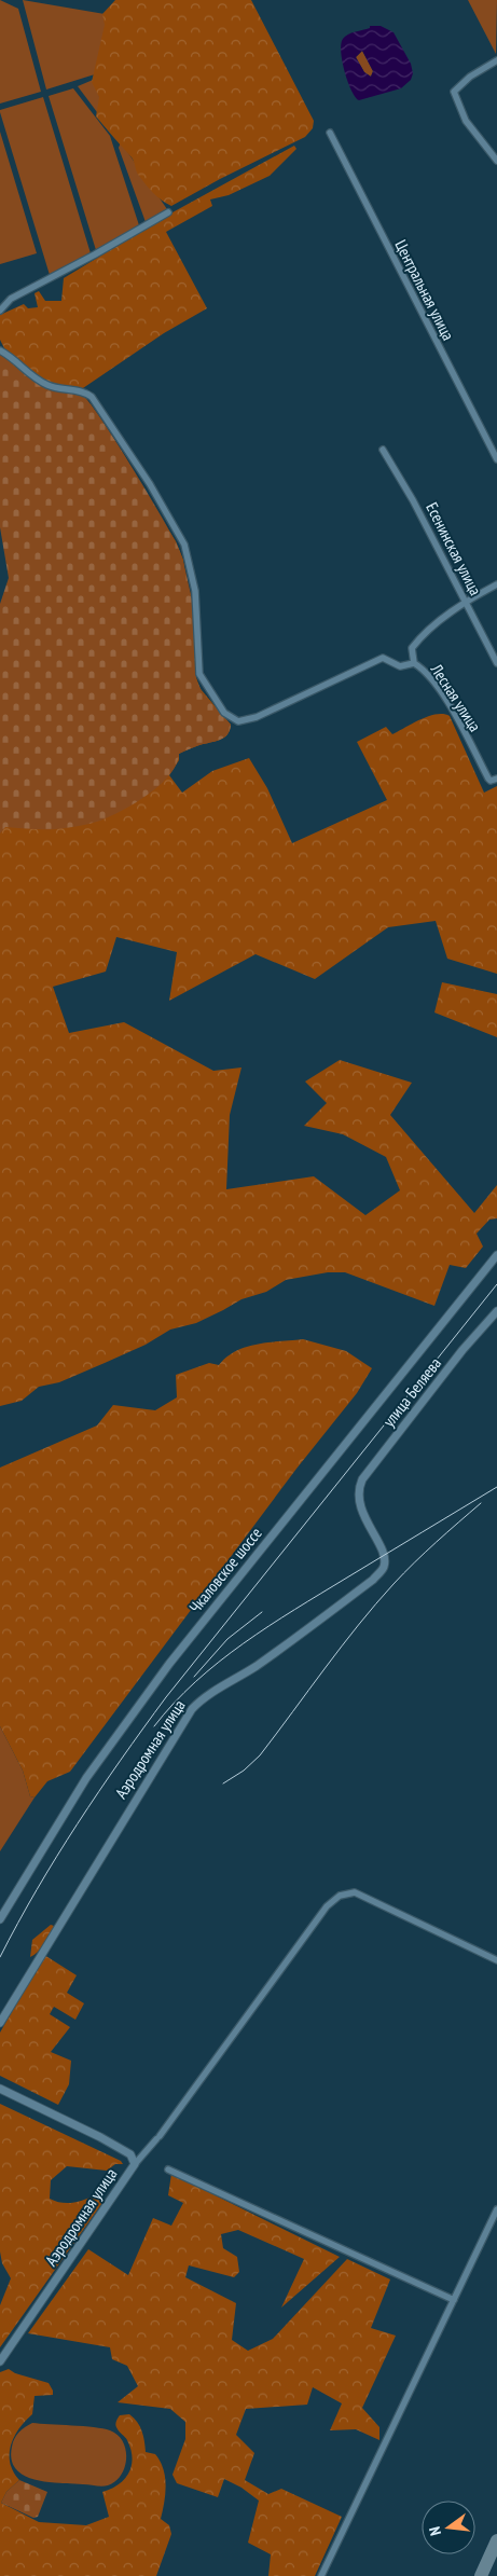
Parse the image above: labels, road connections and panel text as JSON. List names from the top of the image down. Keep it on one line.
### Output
{"streets":{"street":["Центральная улица","Есенинская улица","Лесная улица","улица Беляева","Чкаловское шоссе","Аэродромная улица"]},"crossings":[["улица Беляева","Аэродромная улица"]],"north":"left"}
